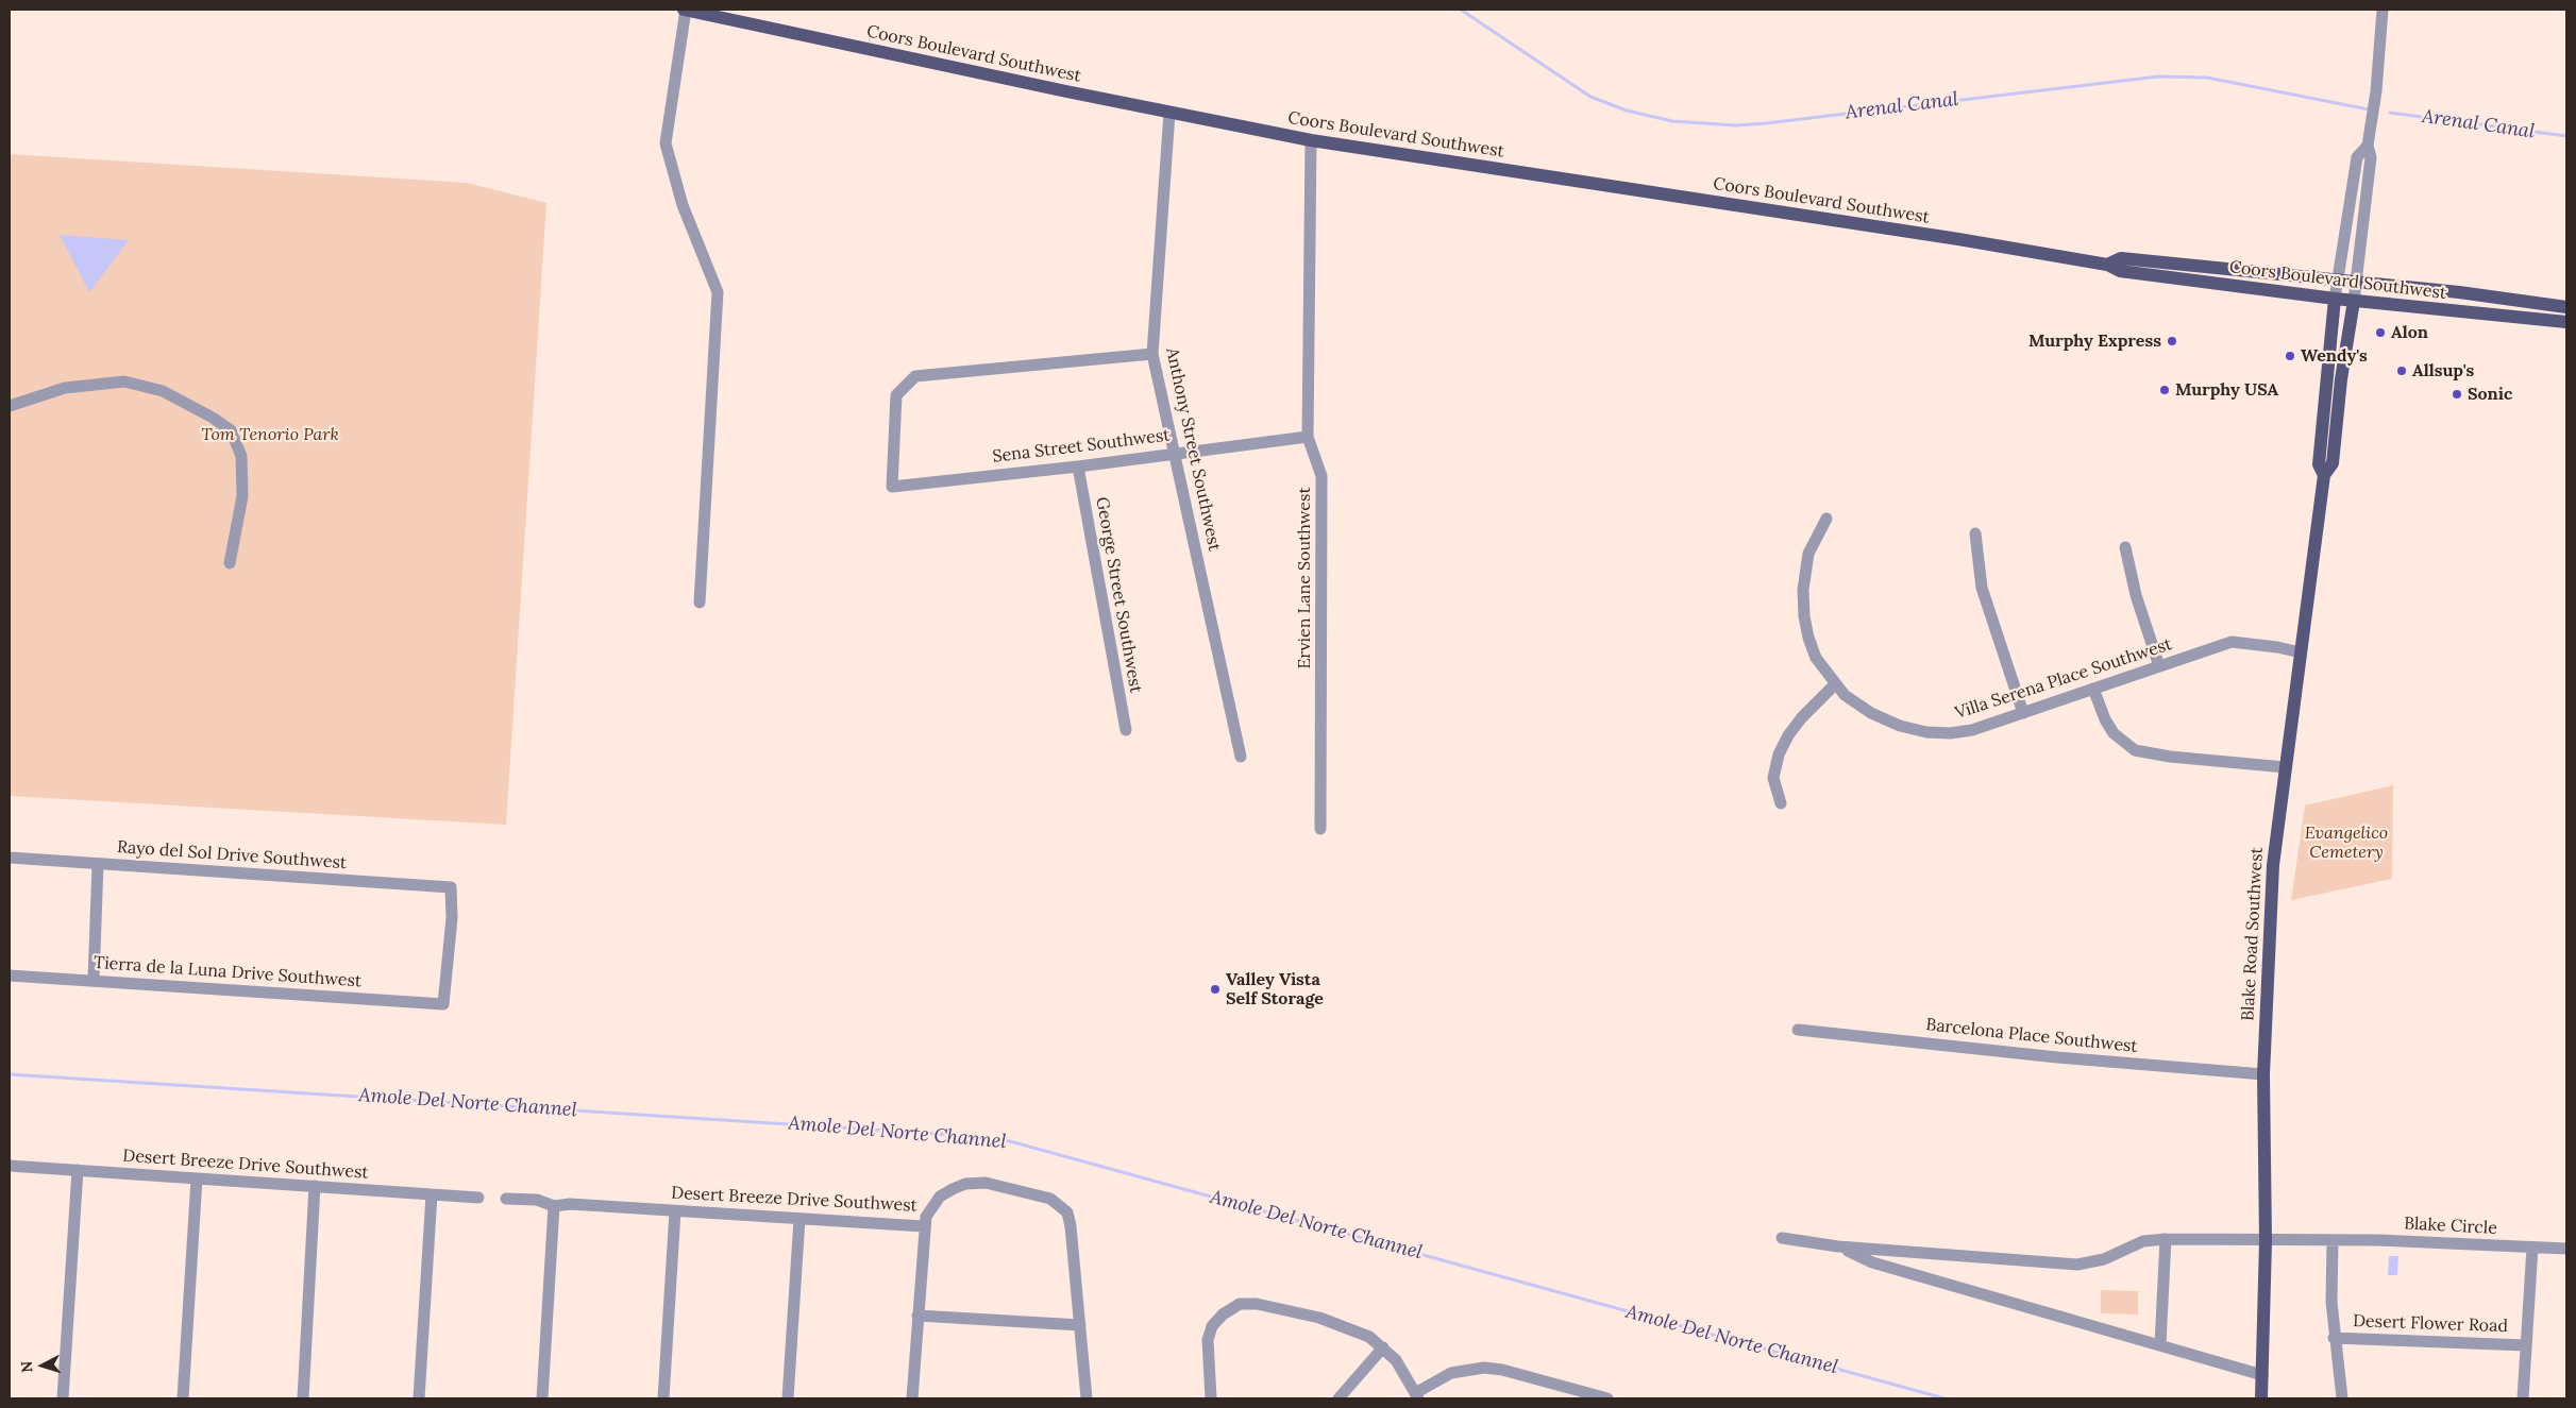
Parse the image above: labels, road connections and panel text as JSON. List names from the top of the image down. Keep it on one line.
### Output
{"streets":{"main road":["Coors Boulevard Southwest","Blake Road Southwest"],"street":["Sena Street Southwest","Anthony Street Southwest","Ervien Lane Southwest","George Street Southwest","Villa Serena Place Southwest","Rayo del Sol Drive Southwest","Tierra de la Luna Drive Southwest","Barcelona Place Southwest","Desert Breeze Drive Southwest","Blake Circle","Desert Flower Road"]},"crossings":[["Coors Boulevard Southwest","Anthony Street Southwest"],["Coors Boulevard Southwest","Ervien Lane Southwest"],["Coors Boulevard Southwest","Blake Road Southwest"],["Sena Street Southwest","Anthony Street Southwest"],["Sena Street Southwest","Ervien Lane Southwest"],["Sena Street Southwest","George Street Southwest"],["Villa Serena Place Southwest","Blake Road Southwest"],["Rayo del Sol Drive Southwest","Tierra de la Luna Drive Southwest"],["Blake Road Southwest","Barcelona Place Southwest"],["Blake Road Southwest","Blake Circle"]],"water":["Arenal Canal","Amole Del Norte Channel"],"parks":["Tom Tenorio Park","Evangelico Cemetery"],"places":["Alon","Murphy Express","Wendy's","Allsup's","Murphy USA","Sonic","Valley Vista Self Storage"],"north":"left"}
